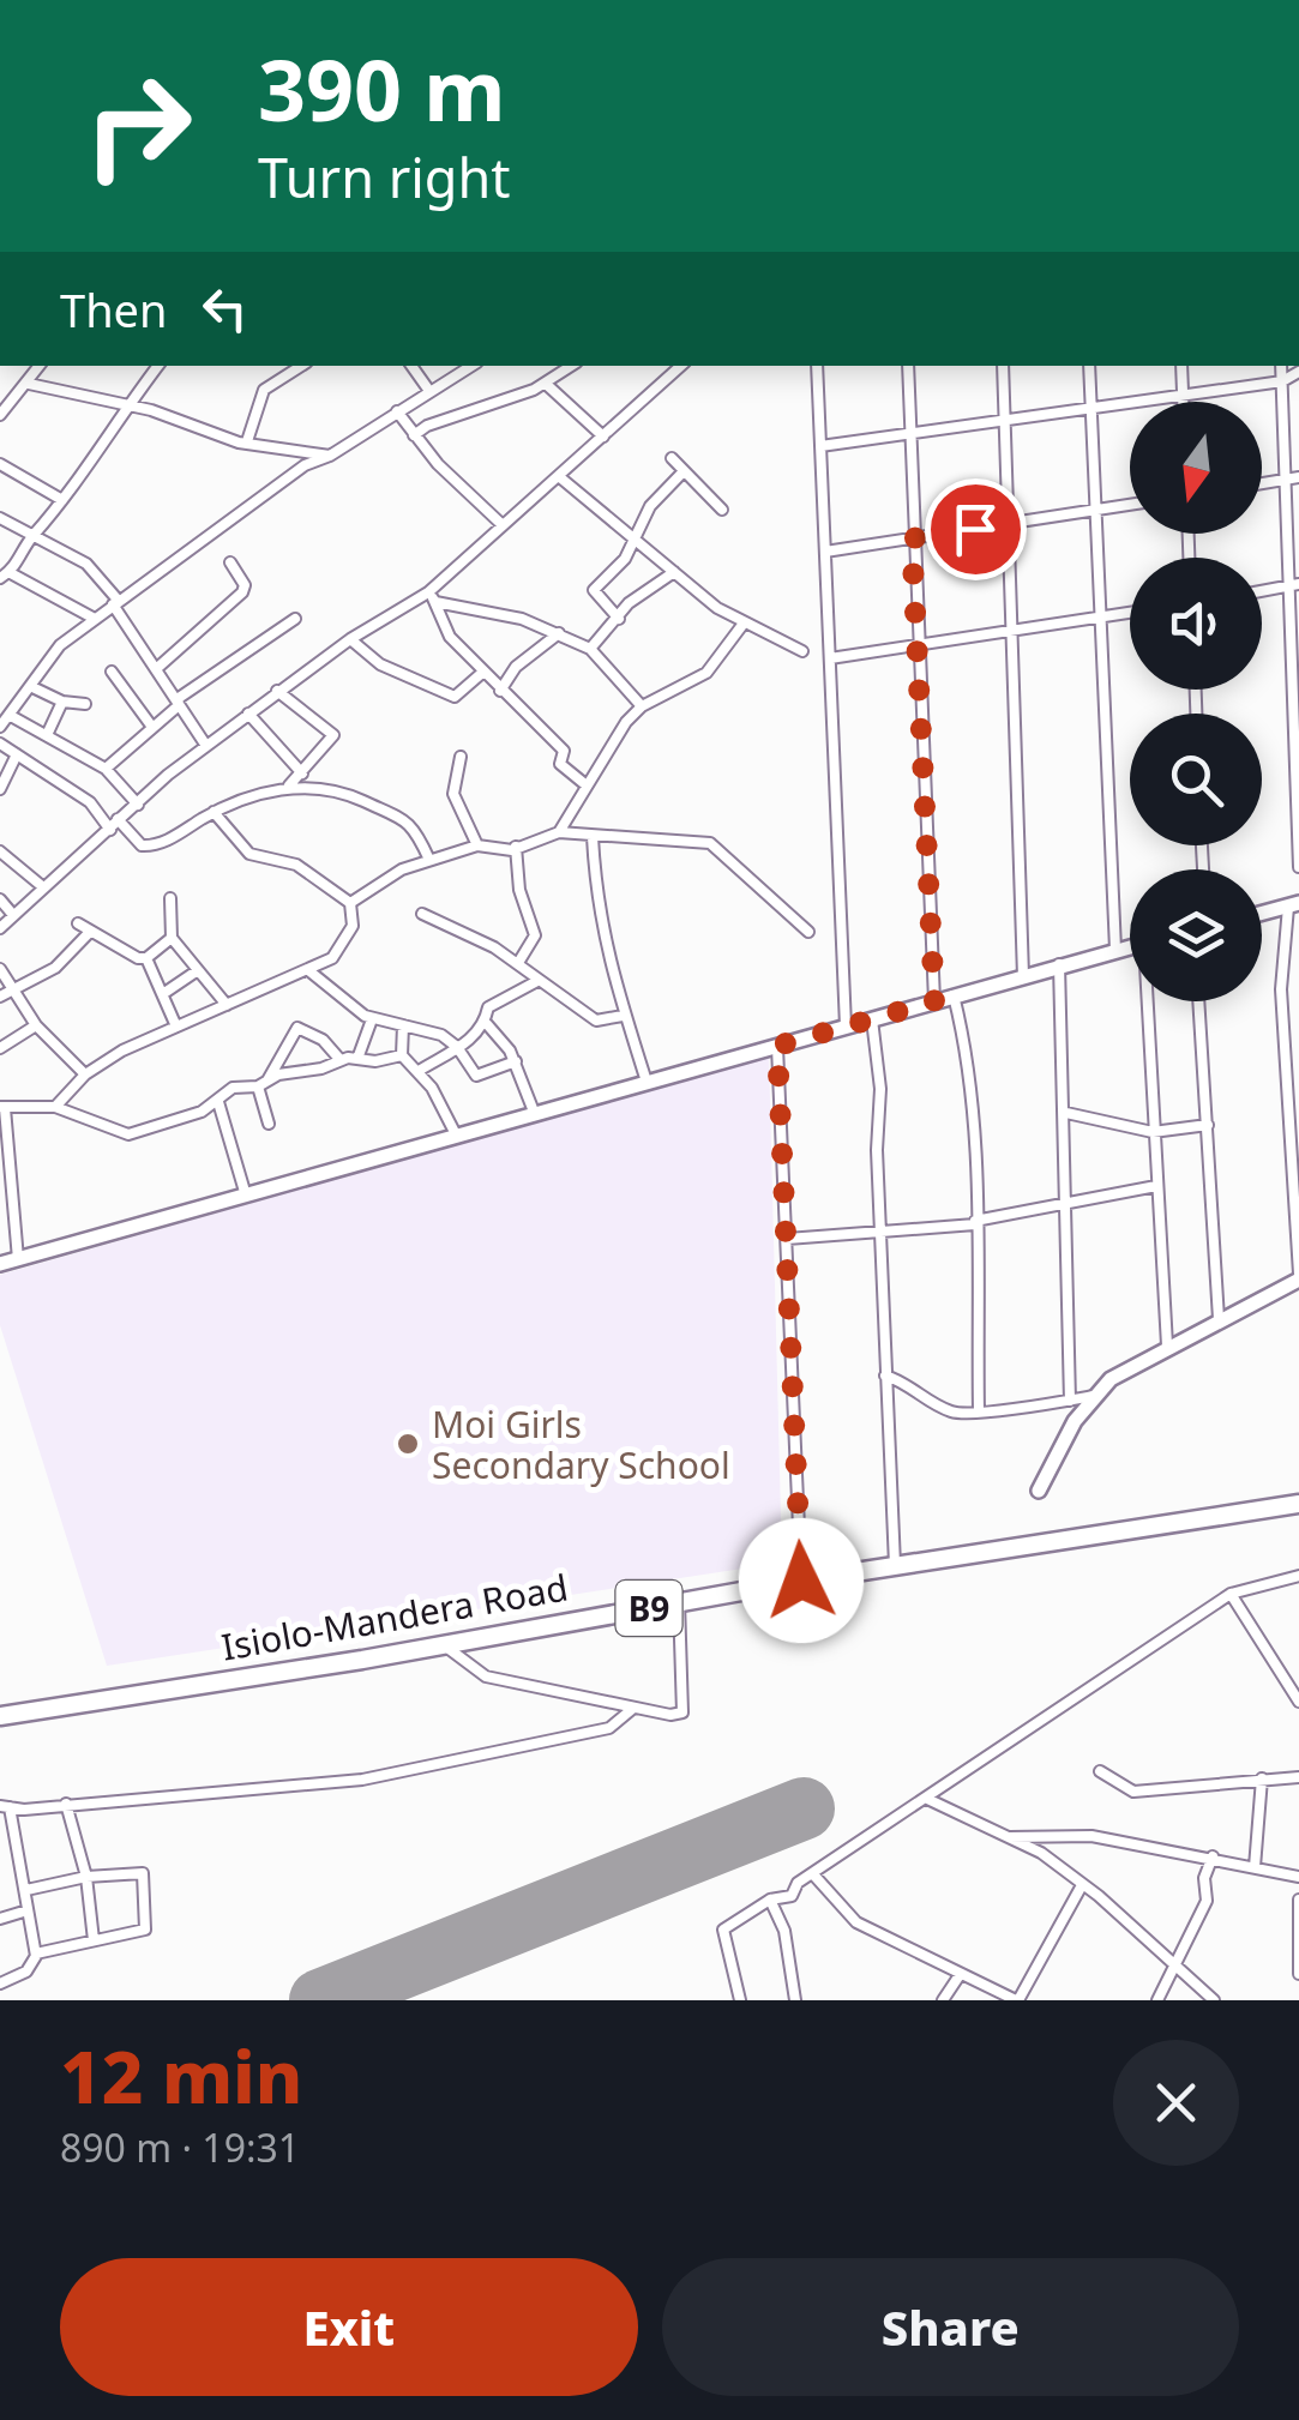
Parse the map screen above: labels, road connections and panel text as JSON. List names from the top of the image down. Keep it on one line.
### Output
{"streets":{"highway":["B9","Isiolo-Mandera Road"]},"places":["Moi Girls Secondary School"],"north":"bottom","page":{"turn":["390 m","Turn right"],"then":"Then","heading":["12 min","890 m · 19:31"],"buttons":["Exit","Share"]}}
